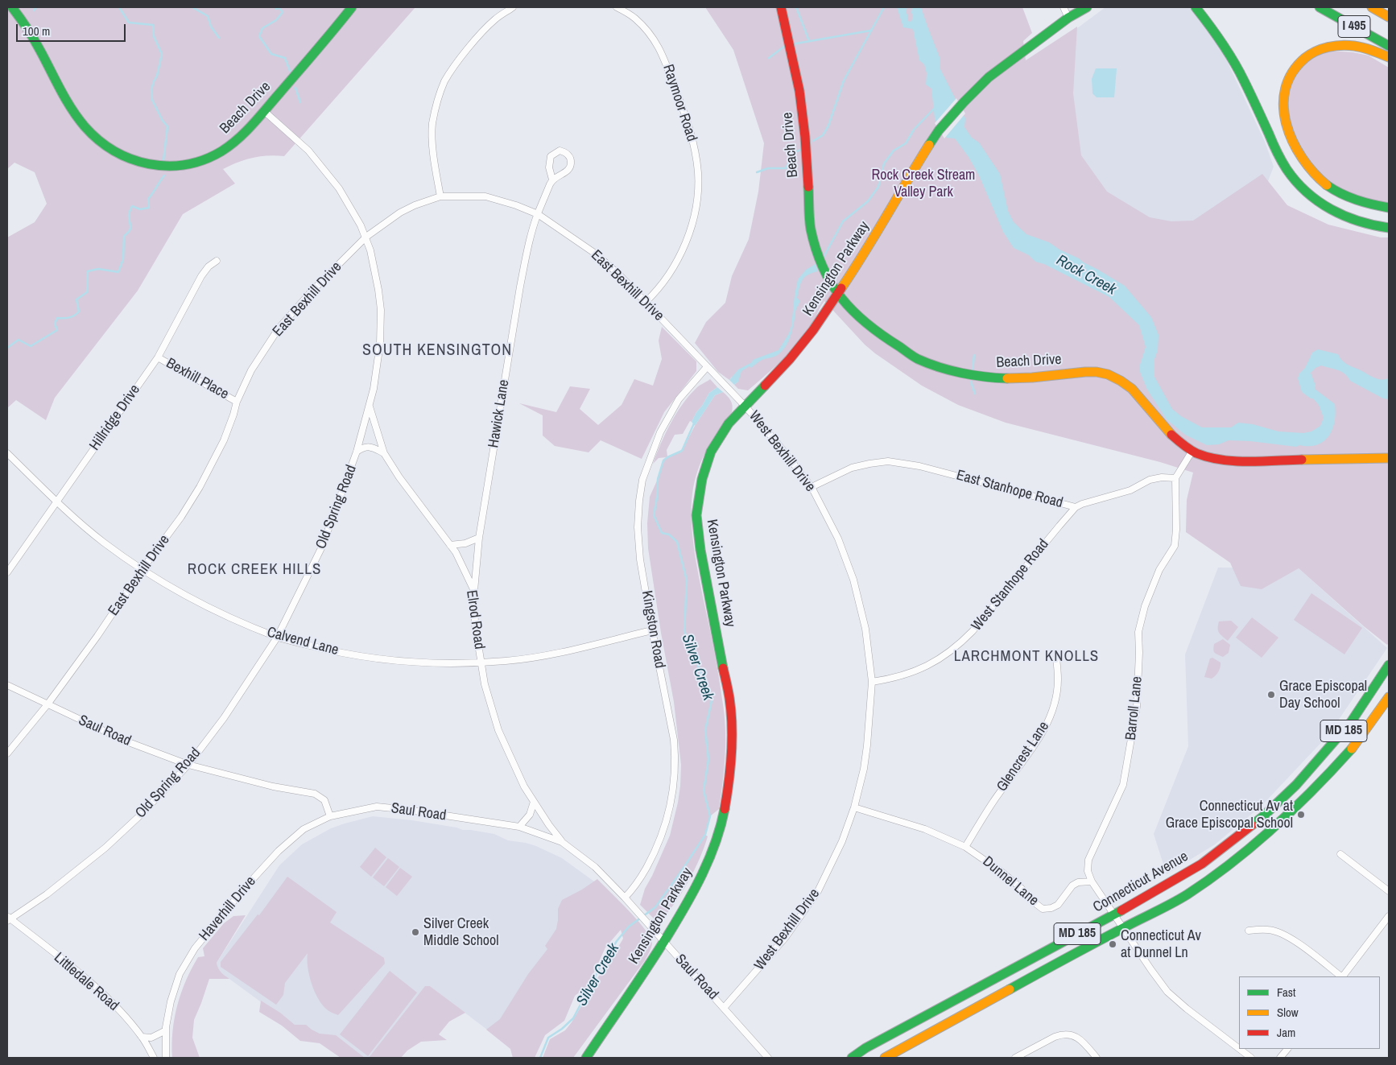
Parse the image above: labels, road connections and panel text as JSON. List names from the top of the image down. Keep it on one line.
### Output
{"streets":{"main road":["I 495","Beach Drive","Kensington Parkway","MD 185","Connecticut Avenue"],"street":["Raymoor Road","East Bexhill Drive","Bexhill Place","Hawick Lane","Hillridge Drive","West Bexhill Drive","East Stanhope Road","Old Spring Road","West Stanhope Road","Elrod Road","Kingston Road","Calvend Lane","Barroll Lane","Saul Road","Glencrest Lane","Dunnel Lane","Haverhill Drive","Littledale Road"]},"crossings":[["Raymoor Road","East Bexhill Drive"],["Beach Drive","Kensington Parkway"],["Beach Drive","Old Spring Road"],["Kensington Parkway","West Bexhill Drive"],["Kensington Parkway","Saul Road"],["East Bexhill Drive","Bexhill Place"],["East Bexhill Drive","Hawick Lane"],["East Bexhill Drive","West Bexhill Drive"],["East Bexhill Drive","Old Spring Road"],["East Bexhill Drive","Kingston Road"],["East Bexhill Drive","Calvend Lane"],["East Bexhill Drive","Saul Road"],["Bexhill Place","Hillridge Drive"],["Hawick Lane","Elrod Road"],["Hillridge Drive","Calvend Lane"],["West Bexhill Drive","East Stanhope Road"],["West Bexhill Drive","West Stanhope Road"],["West Bexhill Drive","Kingston Road"],["West Bexhill Drive","Saul Road"],["West Bexhill Drive","Dunnel Lane"],["East Stanhope Road","West Stanhope Road"],["East Stanhope Road","Barroll Lane"],["Old Spring Road","Elrod Road"],["Old Spring Road","Calvend Lane"],["Old Spring Road","Saul Road"],["Old Spring Road","Littledale Road"],["Elrod Road","Calvend Lane"],["Elrod Road","Saul Road"],["Kingston Road","Calvend Lane"],["Kingston Road","Saul Road"],["Barroll Lane","MD 185"],["Barroll Lane","Dunnel Lane"],["Barroll Lane","Connecticut Avenue"],["Saul Road","Haverhill Drive"],["Glencrest Lane","Dunnel Lane"]],"districts":["SOUTH KENSINGTON","ROCK CREEK HILLS","LARCHMONT KNOLLS"],"water":["Rock Creek","Silver Creek"],"parks":["Rock Creek Stream Valley Park"],"places":["Grace Episcopal Day School","Connecticut Av at Grace Episcopal School","Silver Creek Middle School","Connecticut Av at Dunnel Ln"],"legend":["Fast","Slow","Jam"],"scale_bar":"100 m"}
